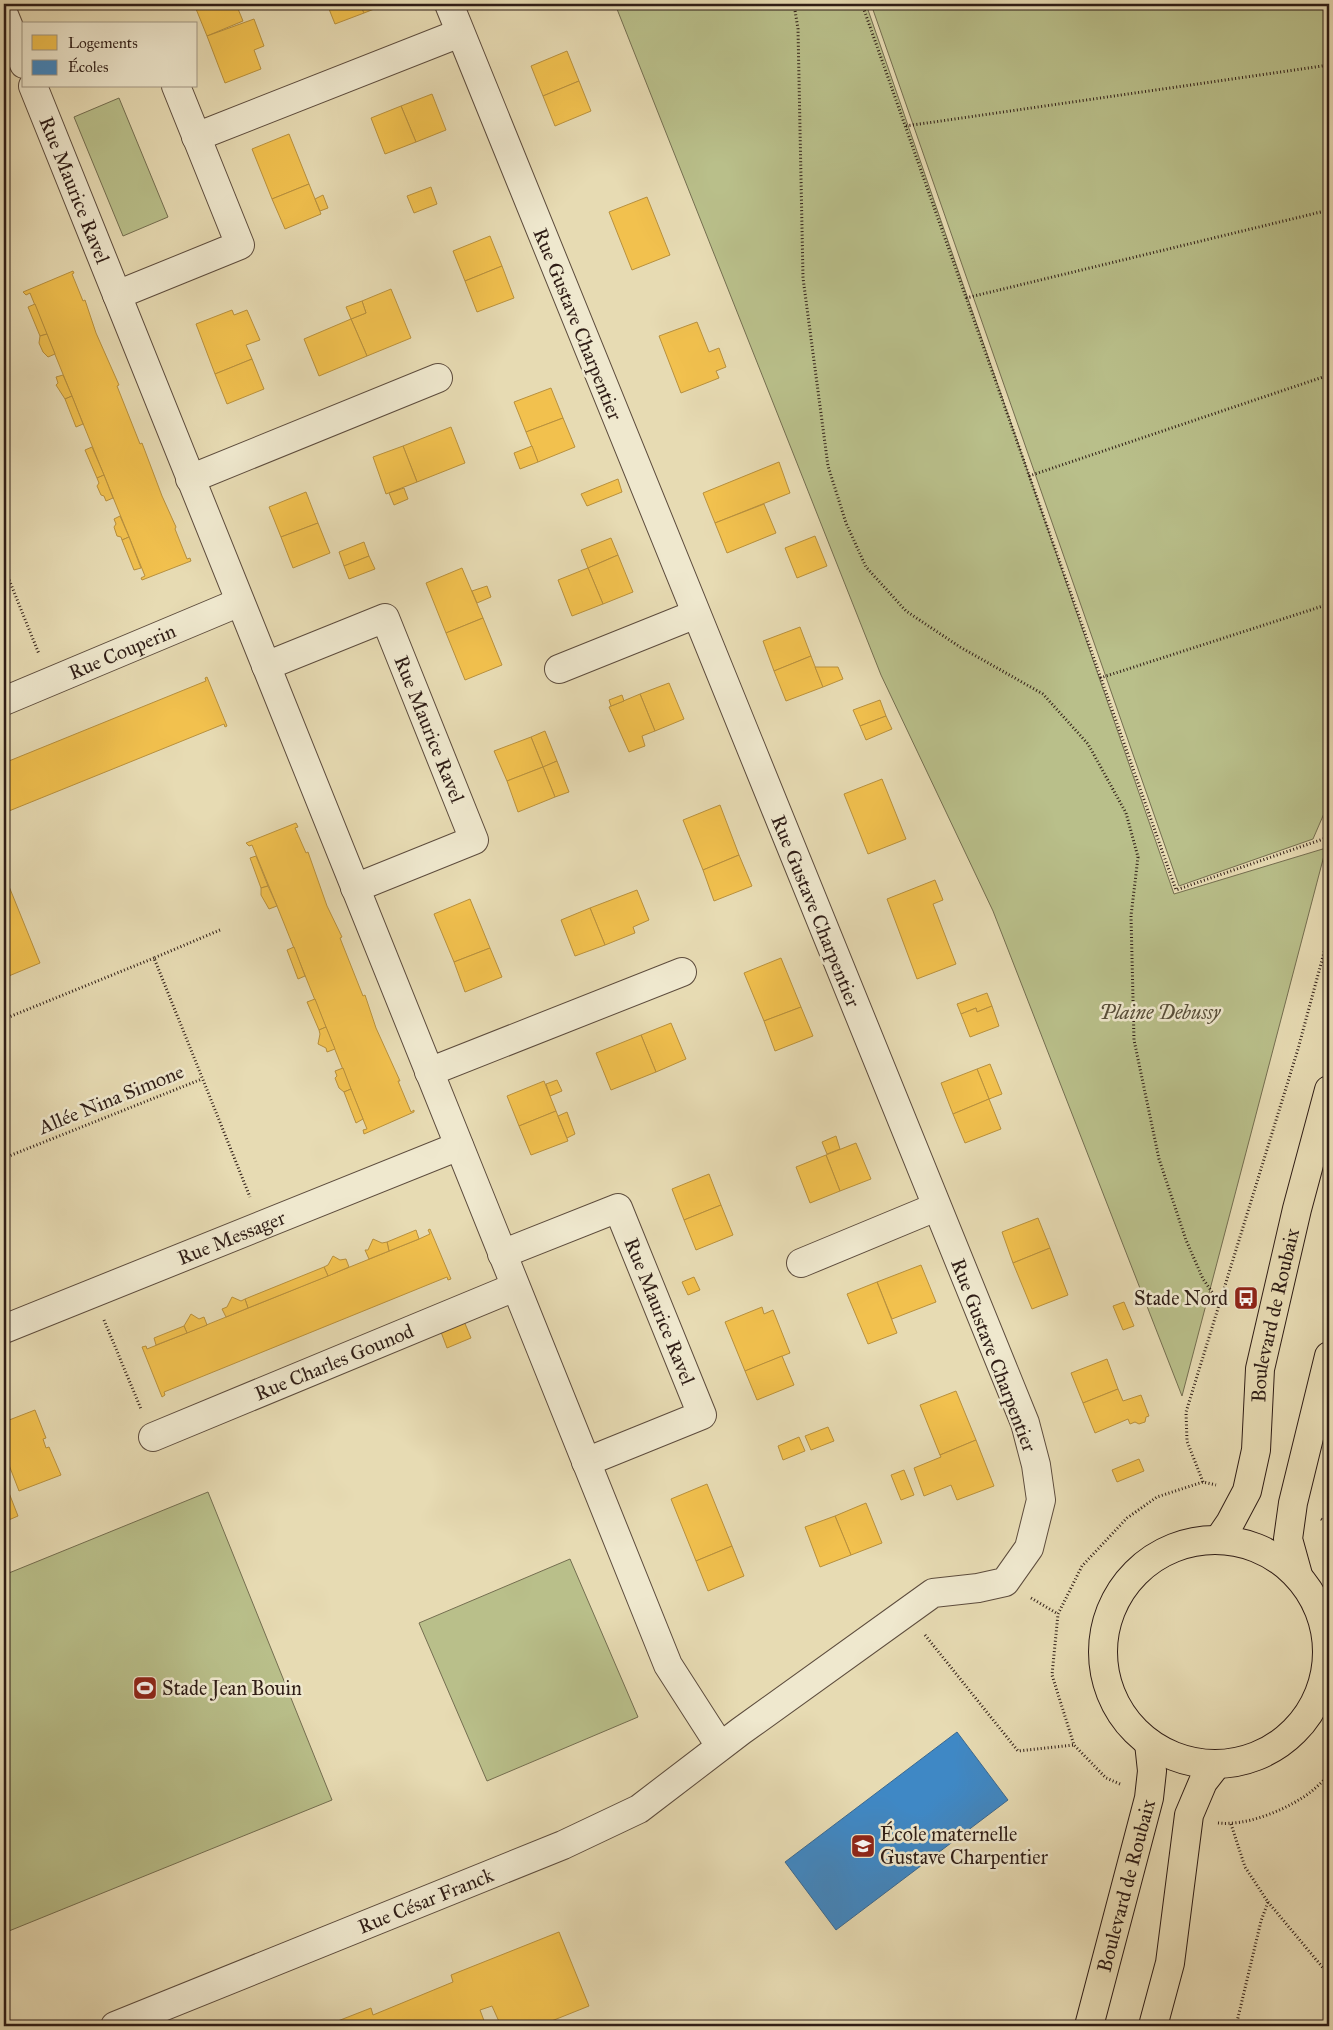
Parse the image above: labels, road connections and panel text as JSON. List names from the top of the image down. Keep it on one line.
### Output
{"streets":{"main road":["Boulevard de Roubaix"],"street":["Rue Maurice Ravel","Rue Gustave Charpentier","Rue Couperin","Rue Messager","Rue Charles Gounod","Rue César Franck"],"path":["Allée Nina Simone"]},"crossings":[["Rue Maurice Ravel","Rue Gustave Charpentier"],["Rue Maurice Ravel","Rue Couperin"],["Rue Maurice Ravel","Rue Messager"],["Rue Maurice Ravel","Rue Charles Gounod"],["Rue Maurice Ravel","Rue César Franck"],["Rue Gustave Charpentier","Rue César Franck"]],"parks":["Plaine Debussy"],"places":{"bus stop":["Stade Nord"],"sports":["Stade Jean Bouin"],"school or university":["École maternelle Gustave Charpentier"]},"legend":["Logements","Écoles"]}
